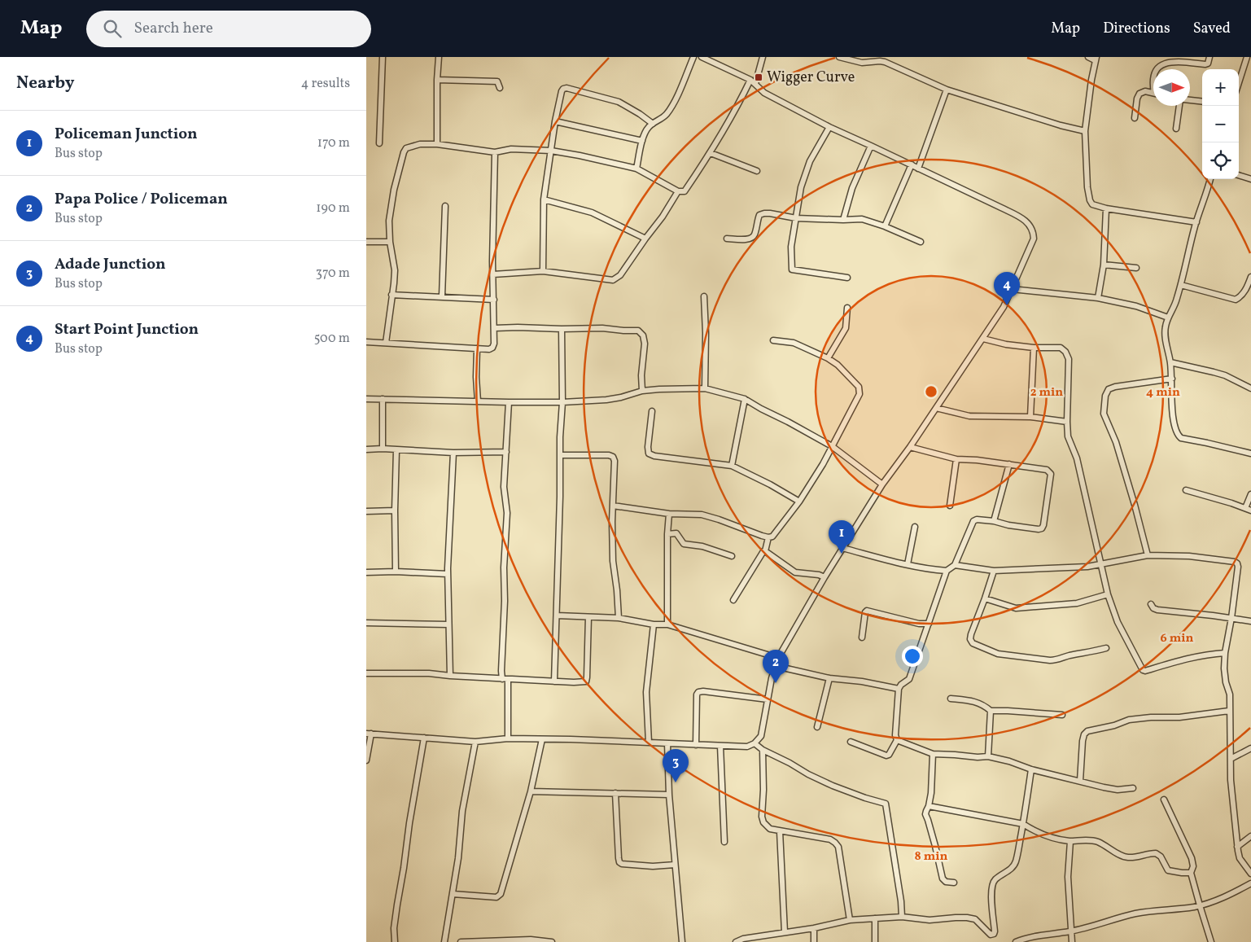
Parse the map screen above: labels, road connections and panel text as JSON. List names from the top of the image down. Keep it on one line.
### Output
{"places":{"transit":["Wigger Curve"]},"north":"right","page":{"header":"Map","search":"Search here","nav":["Map","Directions","Saved"],"heading":["Nearby","4 results"],"map_buttons":["+","−"],"list":[{"mark":"1","name":"Policeman Junction","note":"Bus stop","value":"170 m"},{"mark":"2","name":"Papa Police / Policeman","note":"Bus stop","value":"190 m"},{"mark":"3","name":"Adade Junction","note":"Bus stop","value":"370 m"},{"mark":"4","name":"Start Point Junction","note":"Bus stop","value":"500 m"}],"pins":["4","1","2","3"]},"rings":["2 min","4 min","6 min","8 min"]}
